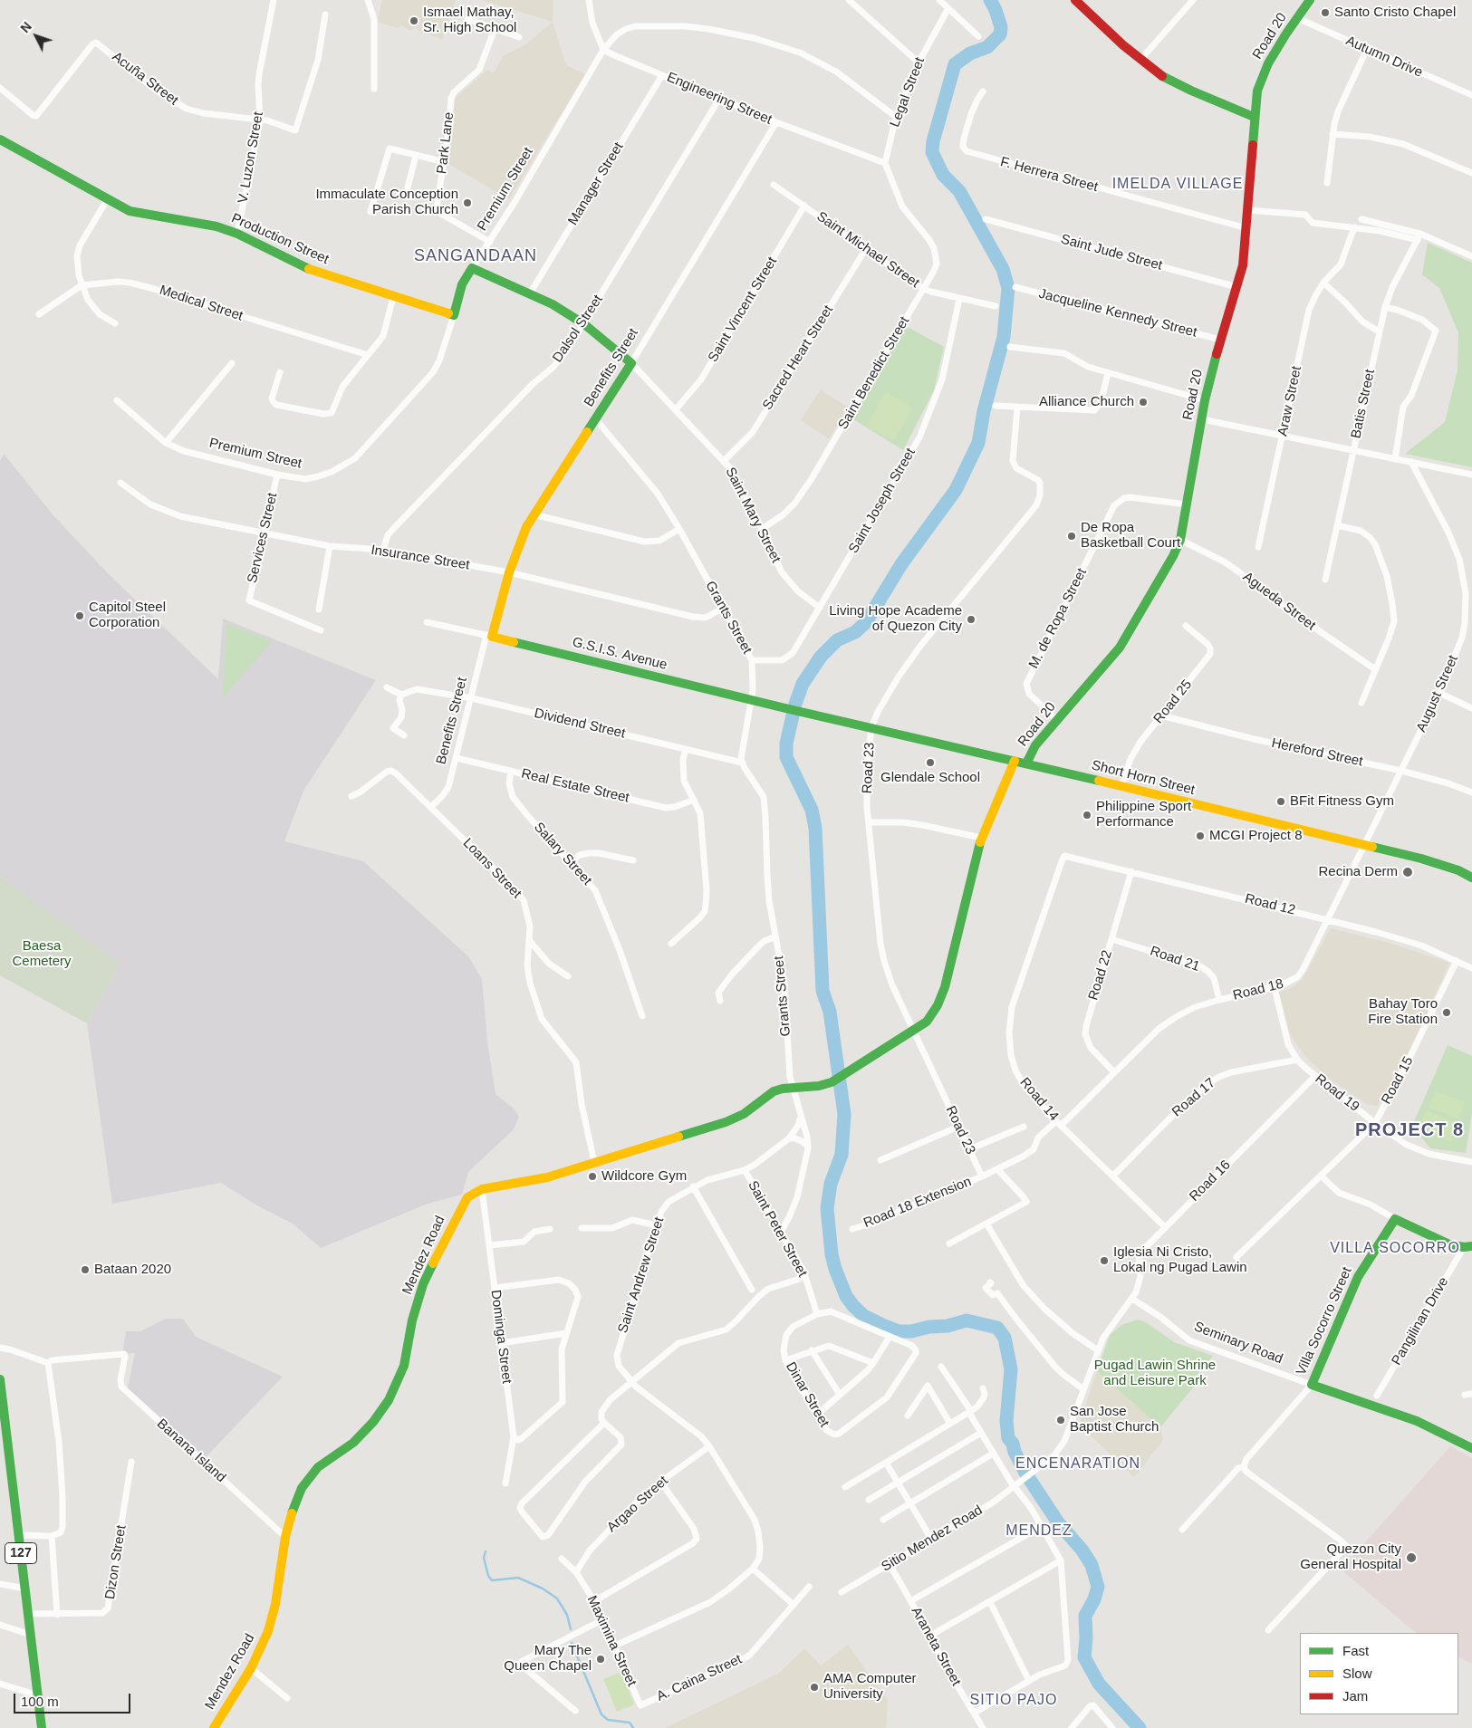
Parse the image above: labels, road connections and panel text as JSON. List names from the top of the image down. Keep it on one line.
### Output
{"streets":{"street":["Road 20","Autumn Drive","Acuña Street","Legal Street","Engineering Street","Park Lane","V. Luzon Street","F. Herrera Street","Manager Street","Premium Street","Production Street","Saint Michael Street","Saint Jude Street","Medical Street","Saint Vincent Street","Jacqueline Kennedy Street","Dalsol Street","Sacred Heart Street","Benefits Street","Saint Benedict Street","Araw Street","Batis Street","Saint Joseph Street","Saint Mary Street","Services Street","Insurance Street","Agueda Street","Grants Street","M. de Ropa Street","G.S.I.S. Avenue","August Street","Road 25","Dividend Street","Hereford Street","Road 23","Short Horn Street","Real Estate Street","Salary Street","Loans Street","Road 12","Road 21","Road 22","Road 18","Road 15","Road 19","Road 17","Road 14","Road 16","Road 18 Extension","Saint Peter Street","Mendez Road","Saint Andrew Street","Villa Socorro Street","Pangilinan Drive","Dominga Street","Seminary Road","Dinar Street","Banana Island","Argao Street","Sitio Mendez Road","127","Dizon Street","Maximina Street","Araneta Street","A. Caina Street"]},"crossings":[["Road 20","Autumn Drive"],["Road 20","F. Herrera Street"],["Road 20","Saint Jude Street"],["Road 20","Jacqueline Kennedy Street"],["Road 20","Agueda Street"],["Road 20","M. de Ropa Street"],["Road 20","Road 23"],["Road 20","Short Horn Street"],["Road 20","Mendez Road"],["Acuña Street","V. Luzon Street"],["Legal Street","Engineering Street"],["Legal Street","Premium Street"],["Legal Street","Saint Benedict Street"],["Engineering Street","Manager Street"],["Engineering Street","Premium Street"],["Engineering Street","Dalsol Street"],["Engineering Street","Benefits Street"],["Engineering Street","Saint Benedict Street"],["Park Lane","Premium Street"],["V. Luzon Street","Production Street"],["Premium Street","Production Street"],["Premium Street","Services Street"],["Saint Michael Street","Saint Vincent Street"],["Saint Michael Street","Sacred Heart Street"],["Saint Michael Street","Saint Benedict Street"],["Saint Michael Street","Saint Joseph Street"],["Saint Vincent Street","Saint Mary Street"],["Dalsol Street","Insurance Street"],["Sacred Heart Street","Saint Mary Street"],["Benefits Street","Saint Mary Street"],["Benefits Street","Insurance Street"],["Benefits Street","Grants Street"],["Benefits Street","G.S.I.S. Avenue"],["Benefits Street","Dividend Street"],["Benefits Street","Real Estate Street"],["Benefits Street","Loans Street"],["Saint Benedict Street","Saint Mary Street"],["Saint Joseph Street","Saint Mary Street"],["Saint Joseph Street","Grants Street"],["Services Street","Insurance Street"],["Insurance Street","Grants Street"],["Grants Street","G.S.I.S. Avenue"],["Grants Street","Dividend Street"],["Grants Street","Mendez Road"],["Grants Street","Saint Andrew Street"],["G.S.I.S. Avenue","Short Horn Street"],["August Street","Hereford Street"],["August Street","Road 18"],["Road 25","Hereford Street"],["Road 25","Short Horn Street"],["Hereford Street","Road 18"],["Road 23","Short Horn Street"],["Road 23","Road 18"],["Road 23","Road 18 Extension"],["Short Horn Street","Road 18"],["Real Estate Street","Salary Street"],["Loans Street","Mendez Road"],["Road 12","Road 22"],["Road 12","Road 18"],["Road 12","Road 15"],["Road 12","Road 14"],["Road 21","Road 22"],["Road 21","Road 18"],["Road 22","Road 18"],["Road 18","Road 19"],["Road 18","Road 14"],["Road 18","Road 18 Extension"],["Road 15","Road 19"],["Road 19","Road 17"],["Road 19","Road 16"],["Road 17","Road 14"],["Road 14","Road 16"],["Road 16","Seminary Road"],["Saint Peter Street","Saint Andrew Street"],["Saint Peter Street","Dinar Street"],["Mendez Road","Dominga Street"],["Mendez Road","Banana Island"],["Saint Andrew Street","Argao Street"],["Villa Socorro Street","Seminary Road"],["Argao Street","Maximina Street"],["Sitio Mendez Road","Araneta Street"],["127","Dizon Street"],["Maximina Street","A. Caina Street"]],"districts":["IMELDA VILLAGE","SANGANDAAN","PROJECT 8","VILLA SOCORRO","ENCENARATION","MENDEZ","SITIO PAJO"],"parks":["Baesa Cemetery","Pugad Lawin Shrine and Leisure Park"],"places":["Santo Cristo Chapel","Ismael Mathay, Sr. High School","Immaculate Conception Parish Church","Alliance Church","De Ropa Basketball Court","Capitol Steel Corporation","Living Hope Academe of Quezon City","Glendale School","BFit Fitness Gym","Philippine Sport Performance","MCGI Project 8","Recina Derm","Bahay Toro Fire Station","Wildcore Gym","Iglesia Ni Cristo, Lokal ng Pugad Lawin","Bataan 2020","San Jose Baptist Church","Quezon City General Hospital","Mary The Queen Chapel","AMA Computer University"],"legend":["Fast","Slow","Jam"],"scale_bar":"100 m","north":"top left"}
